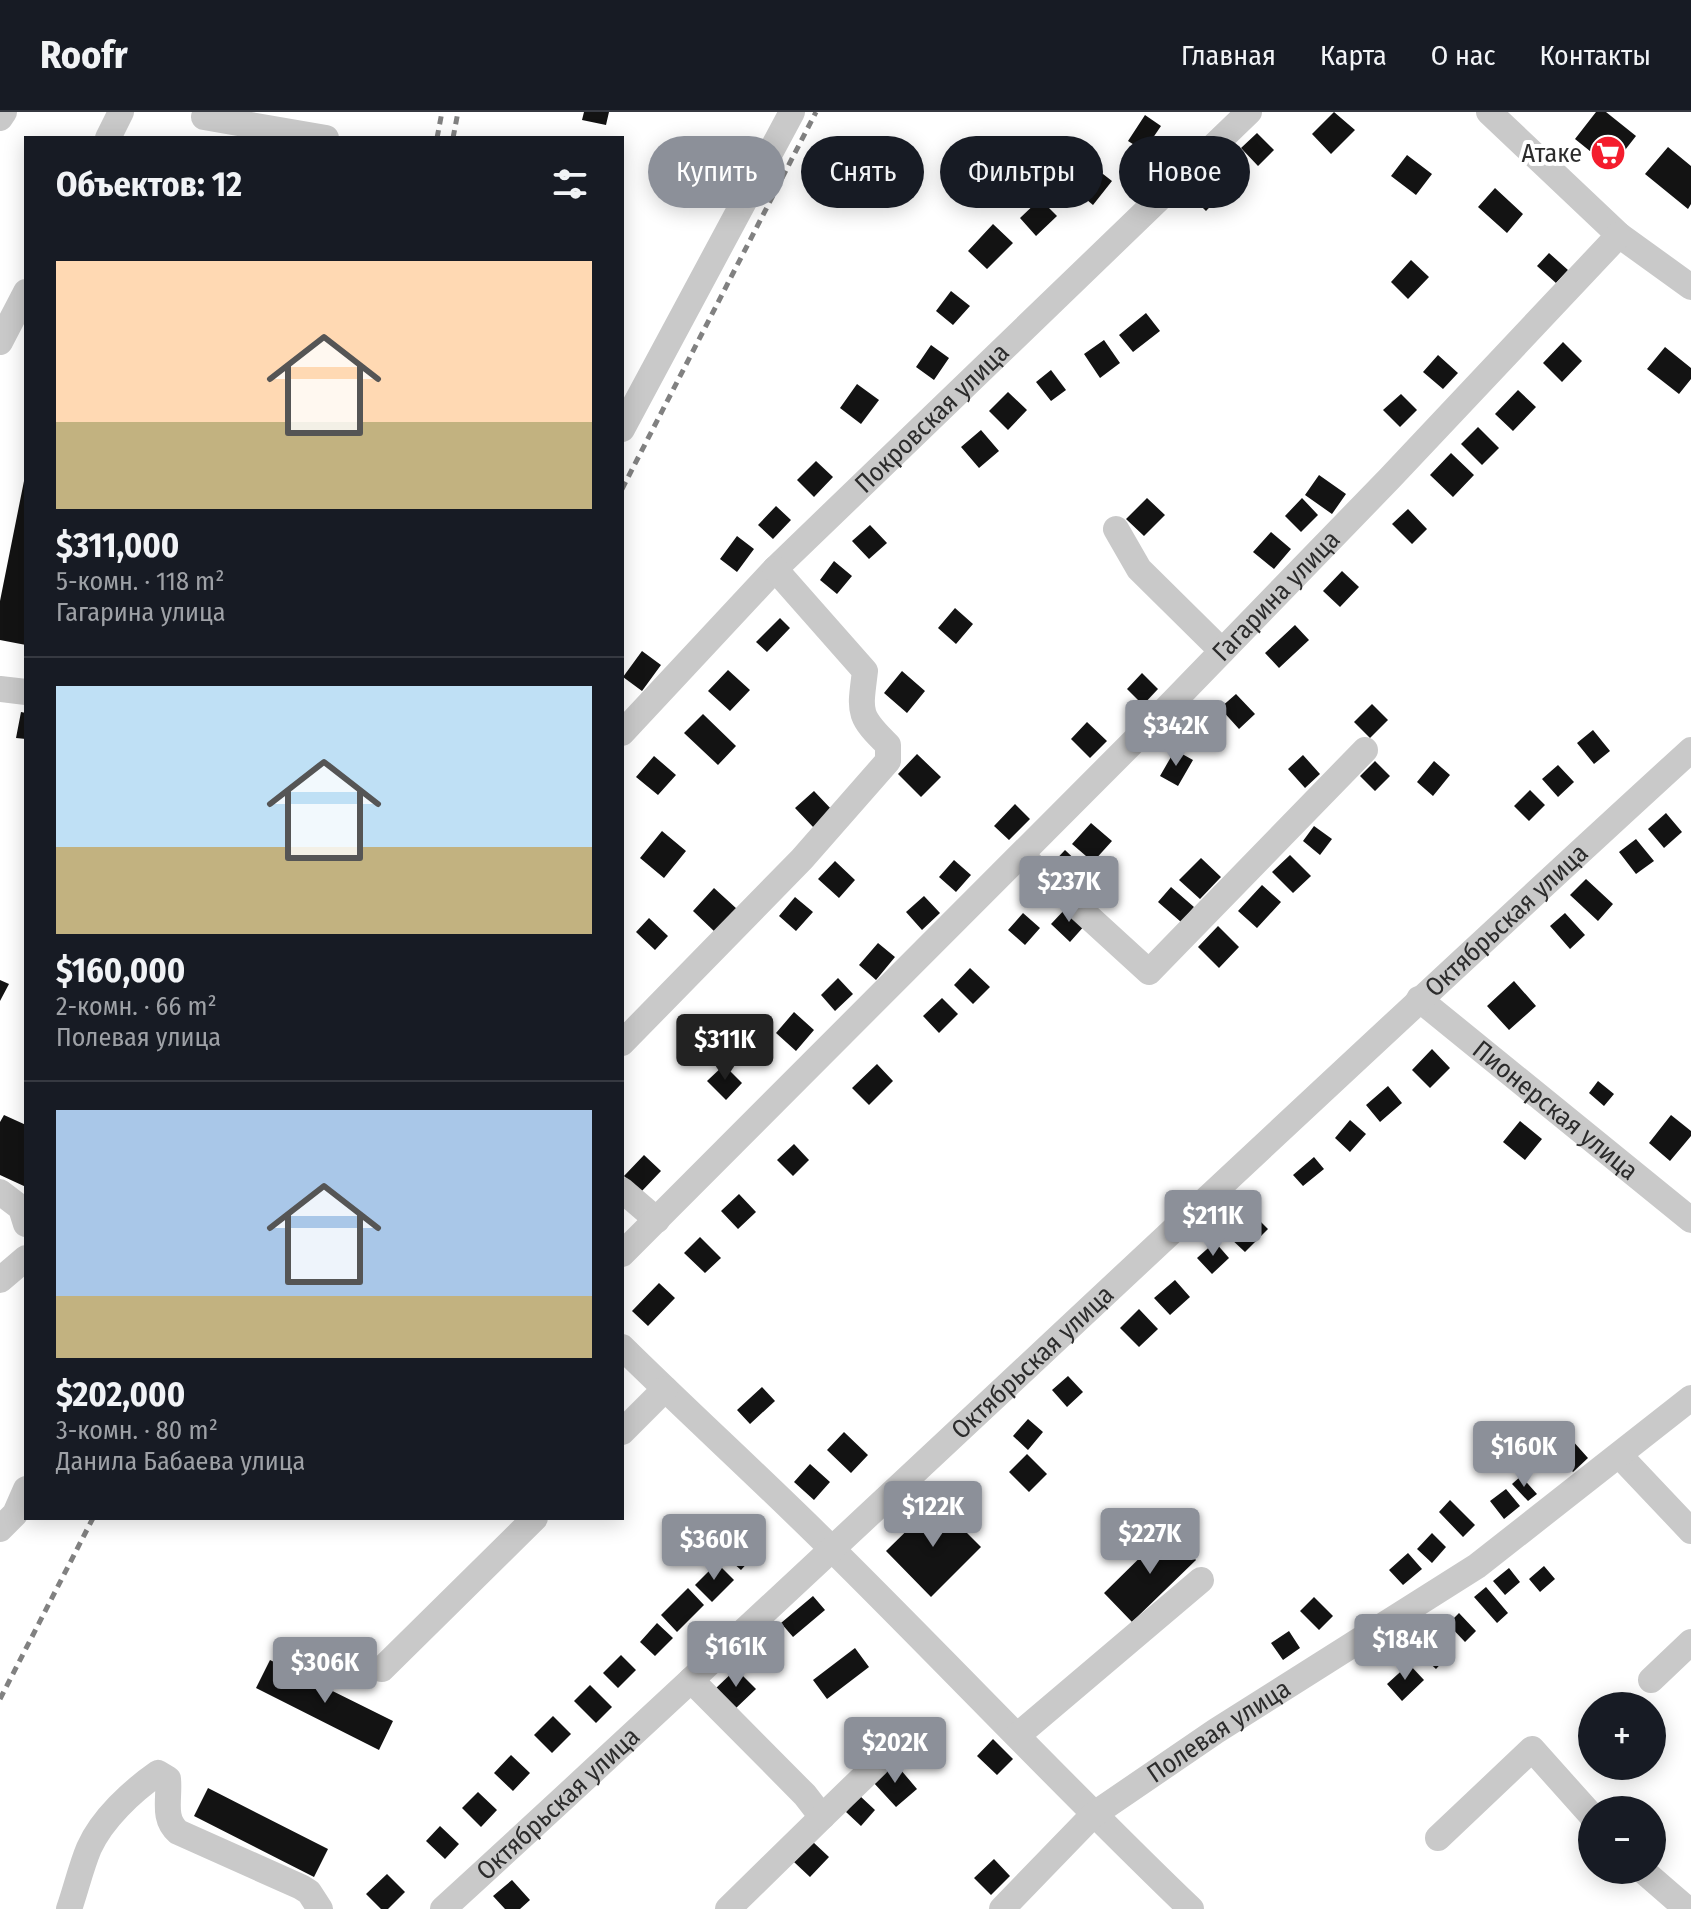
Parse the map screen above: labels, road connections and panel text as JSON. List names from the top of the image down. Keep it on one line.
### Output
{"streets":{"street":["Покровская улица","Гагарина улица","Октябрьская улица","Пионерская улица","Полевая улица"]},"crossings":[["Октябрьская улица","Пионерская улица"]],"places":{"supermarket":["Атаке"]},"page":{"header":"Roofr","nav":["Главная","Карта","О нас","Контакты"],"chip":["Купить","Снять","Фильтры","Новое"],"heading":"Объектов: 12","list":[{"name":"$311,000","note":"5-комн. · 118 m² · Гагарина улица"},{"name":"$160,000","note":"2-комн. · 66 m² · Полевая улица"},{"name":"$202,000","note":"3-комн. · 80 m² · Данила Бабаева улица"}],"price":["$342K","$237K","$311K","$211K","$160K","$122K","$227K","$360K","$184K","$161K","$306K","$202K"],"map_buttons":["+","−"]}}
